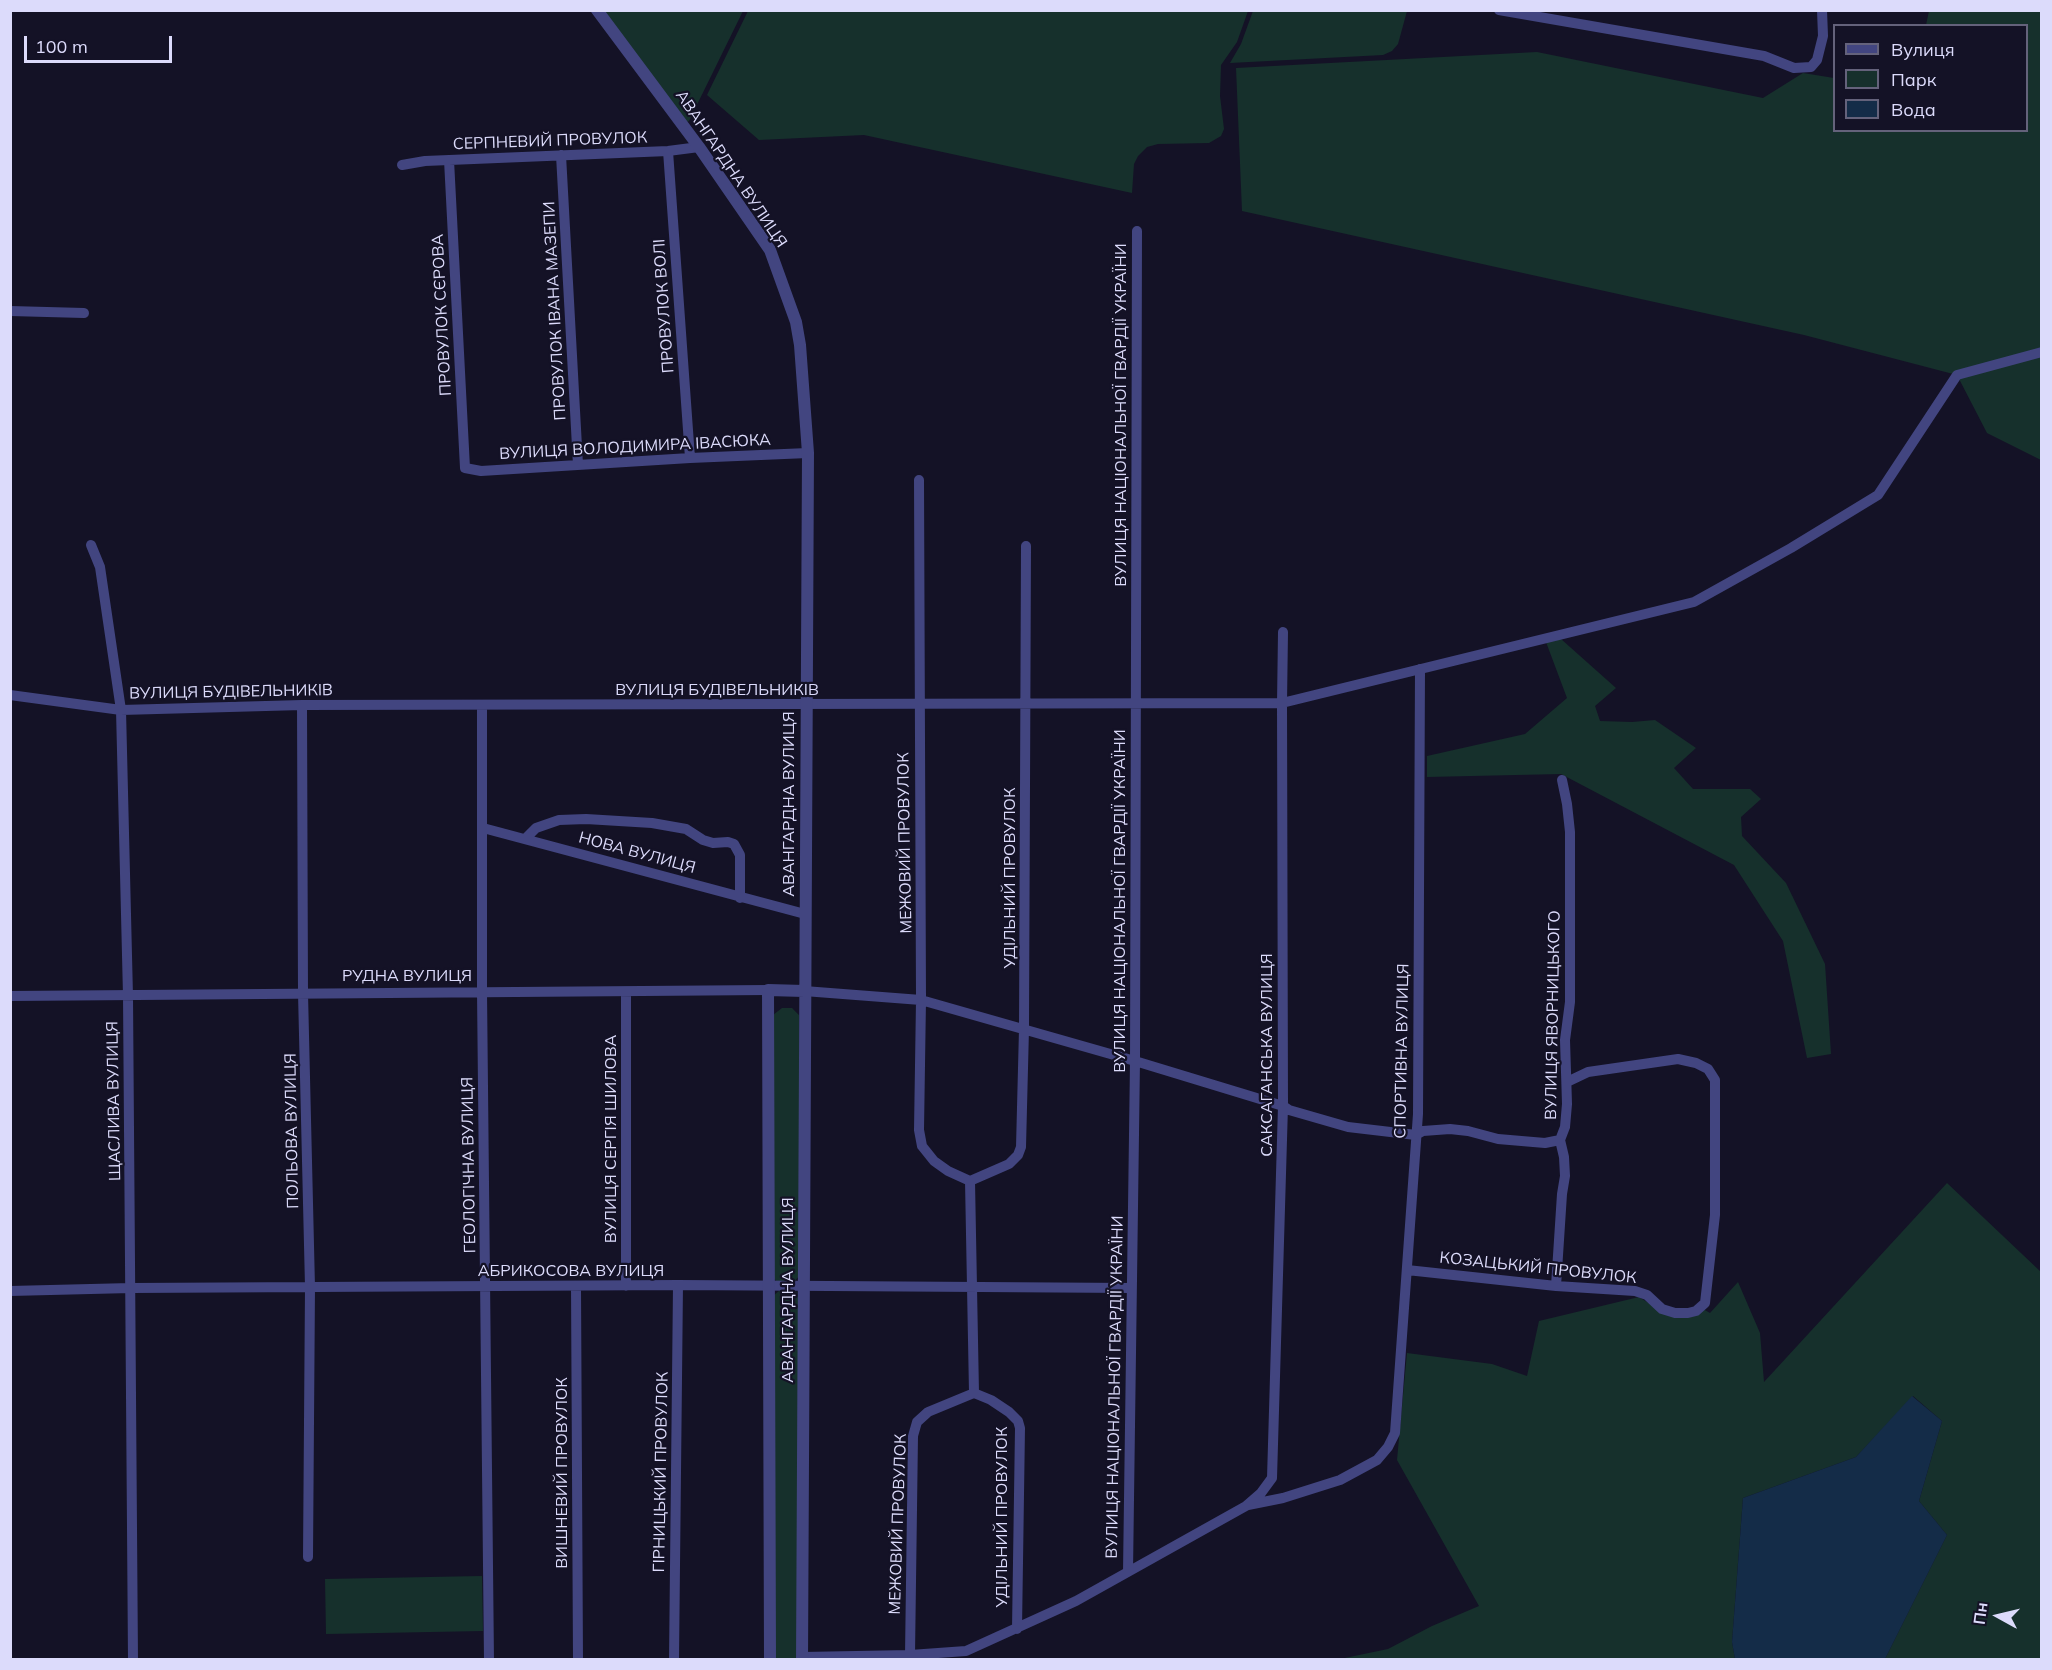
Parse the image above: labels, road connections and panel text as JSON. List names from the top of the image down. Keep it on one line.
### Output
{"streets":{"street":["СЕРПНЕВИЙ ПРОВУЛОК","АВАНГАРДНА ВУЛИЦЯ","ПРОВУЛОК ВОЛІ","ПРОВУЛОК ІВАНА МАЗЕПИ","ПРОВУЛОК СЄРОВА","ВУЛИЦЯ НАЦІОНАЛЬНОЇ ГВАРДІЇ УКРАЇНИ","ВУЛИЦЯ ВОЛОДИМИРА ІВАСЮКА","ВУЛИЦЯ БУДІВЕЛЬНИКІВ","МЕЖОВИЙ ПРОВУЛОК","НОВА ВУЛИЦЯ","УДІЛЬНИЙ ПРОВУЛОК","РУДНА ВУЛИЦЯ","ВУЛИЦЯ ЯВОРНИЦЬКОГО","СПОРТИВНА ВУЛИЦЯ","САКСАГАНСЬКА ВУЛИЦЯ","ЩАСЛИВА ВУЛИЦЯ","ПОЛЬОВА ВУЛИЦЯ","ВУЛИЦЯ СЕРГІЯ ШИЛОВА","ГЕОЛОГІЧНА ВУЛИЦЯ","КОЗАЦЬКИЙ ПРОВУЛОК","АБРИКОСОВА ВУЛИЦЯ","ГІРНИЦЬКИЙ ПРОВУЛОК","ВИШНЕВИЙ ПРОВУЛОК"]},"crossings":[["СЕРПНЕВИЙ ПРОВУЛОК","АВАНГАРДНА ВУЛИЦЯ"],["СЕРПНЕВИЙ ПРОВУЛОК","ПРОВУЛОК ВОЛІ"],["СЕРПНЕВИЙ ПРОВУЛОК","ПРОВУЛОК ІВАНА МАЗЕПИ"],["СЕРПНЕВИЙ ПРОВУЛОК","ПРОВУЛОК СЄРОВА"],["АВАНГАРДНА ВУЛИЦЯ","ВУЛИЦЯ ВОЛОДИМИРА ІВАСЮКА"],["АВАНГАРДНА ВУЛИЦЯ","ВУЛИЦЯ БУДІВЕЛЬНИКІВ"],["АВАНГАРДНА ВУЛИЦЯ","НОВА ВУЛИЦЯ"],["АВАНГАРДНА ВУЛИЦЯ","РУДНА ВУЛИЦЯ"],["АВАНГАРДНА ВУЛИЦЯ","АБРИКОСОВА ВУЛИЦЯ"],["ПРОВУЛОК ВОЛІ","ВУЛИЦЯ ВОЛОДИМИРА ІВАСЮКА"],["ПРОВУЛОК ІВАНА МАЗЕПИ","ВУЛИЦЯ ВОЛОДИМИРА ІВАСЮКА"],["ПРОВУЛОК СЄРОВА","ВУЛИЦЯ ВОЛОДИМИРА ІВАСЮКА"],["ВУЛИЦЯ НАЦІОНАЛЬНОЇ ГВАРДІЇ УКРАЇНИ","ВУЛИЦЯ БУДІВЕЛЬНИКІВ"],["ВУЛИЦЯ НАЦІОНАЛЬНОЇ ГВАРДІЇ УКРАЇНИ","АБРИКОСОВА ВУЛИЦЯ"],["ВУЛИЦЯ БУДІВЕЛЬНИКІВ","МЕЖОВИЙ ПРОВУЛОК"],["ВУЛИЦЯ БУДІВЕЛЬНИКІВ","УДІЛЬНИЙ ПРОВУЛОК"],["ВУЛИЦЯ БУДІВЕЛЬНИКІВ","СПОРТИВНА ВУЛИЦЯ"],["ВУЛИЦЯ БУДІВЕЛЬНИКІВ","САКСАГАНСЬКА ВУЛИЦЯ"],["ВУЛИЦЯ БУДІВЕЛЬНИКІВ","ЩАСЛИВА ВУЛИЦЯ"],["ВУЛИЦЯ БУДІВЕЛЬНИКІВ","ПОЛЬОВА ВУЛИЦЯ"],["ВУЛИЦЯ БУДІВЕЛЬНИКІВ","ГЕОЛОГІЧНА ВУЛИЦЯ"],["МЕЖОВИЙ ПРОВУЛОК","УДІЛЬНИЙ ПРОВУЛОК"],["НОВА ВУЛИЦЯ","ГЕОЛОГІЧНА ВУЛИЦЯ"],["РУДНА ВУЛИЦЯ","ЩАСЛИВА ВУЛИЦЯ"],["РУДНА ВУЛИЦЯ","ПОЛЬОВА ВУЛИЦЯ"],["РУДНА ВУЛИЦЯ","ВУЛИЦЯ СЕРГІЯ ШИЛОВА"],["РУДНА ВУЛИЦЯ","ГЕОЛОГІЧНА ВУЛИЦЯ"],["ВУЛИЦЯ ЯВОРНИЦЬКОГО","КОЗАЦЬКИЙ ПРОВУЛОК"],["СПОРТИВНА ВУЛИЦЯ","САКСАГАНСЬКА ВУЛИЦЯ"],["СПОРТИВНА ВУЛИЦЯ","КОЗАЦЬКИЙ ПРОВУЛОК"],["ЩАСЛИВА ВУЛИЦЯ","АБРИКОСОВА ВУЛИЦЯ"],["ПОЛЬОВА ВУЛИЦЯ","АБРИКОСОВА ВУЛИЦЯ"],["ВУЛИЦЯ СЕРГІЯ ШИЛОВА","АБРИКОСОВА ВУЛИЦЯ"],["ГЕОЛОГІЧНА ВУЛИЦЯ","АБРИКОСОВА ВУЛИЦЯ"],["АБРИКОСОВА ВУЛИЦЯ","ГІРНИЦЬКИЙ ПРОВУЛОК"],["АБРИКОСОВА ВУЛИЦЯ","ВИШНЕВИЙ ПРОВУЛОК"]],"legend":["Вулиця","Парк","Вода"],"scale_bar":"100 m","north":"left"}
